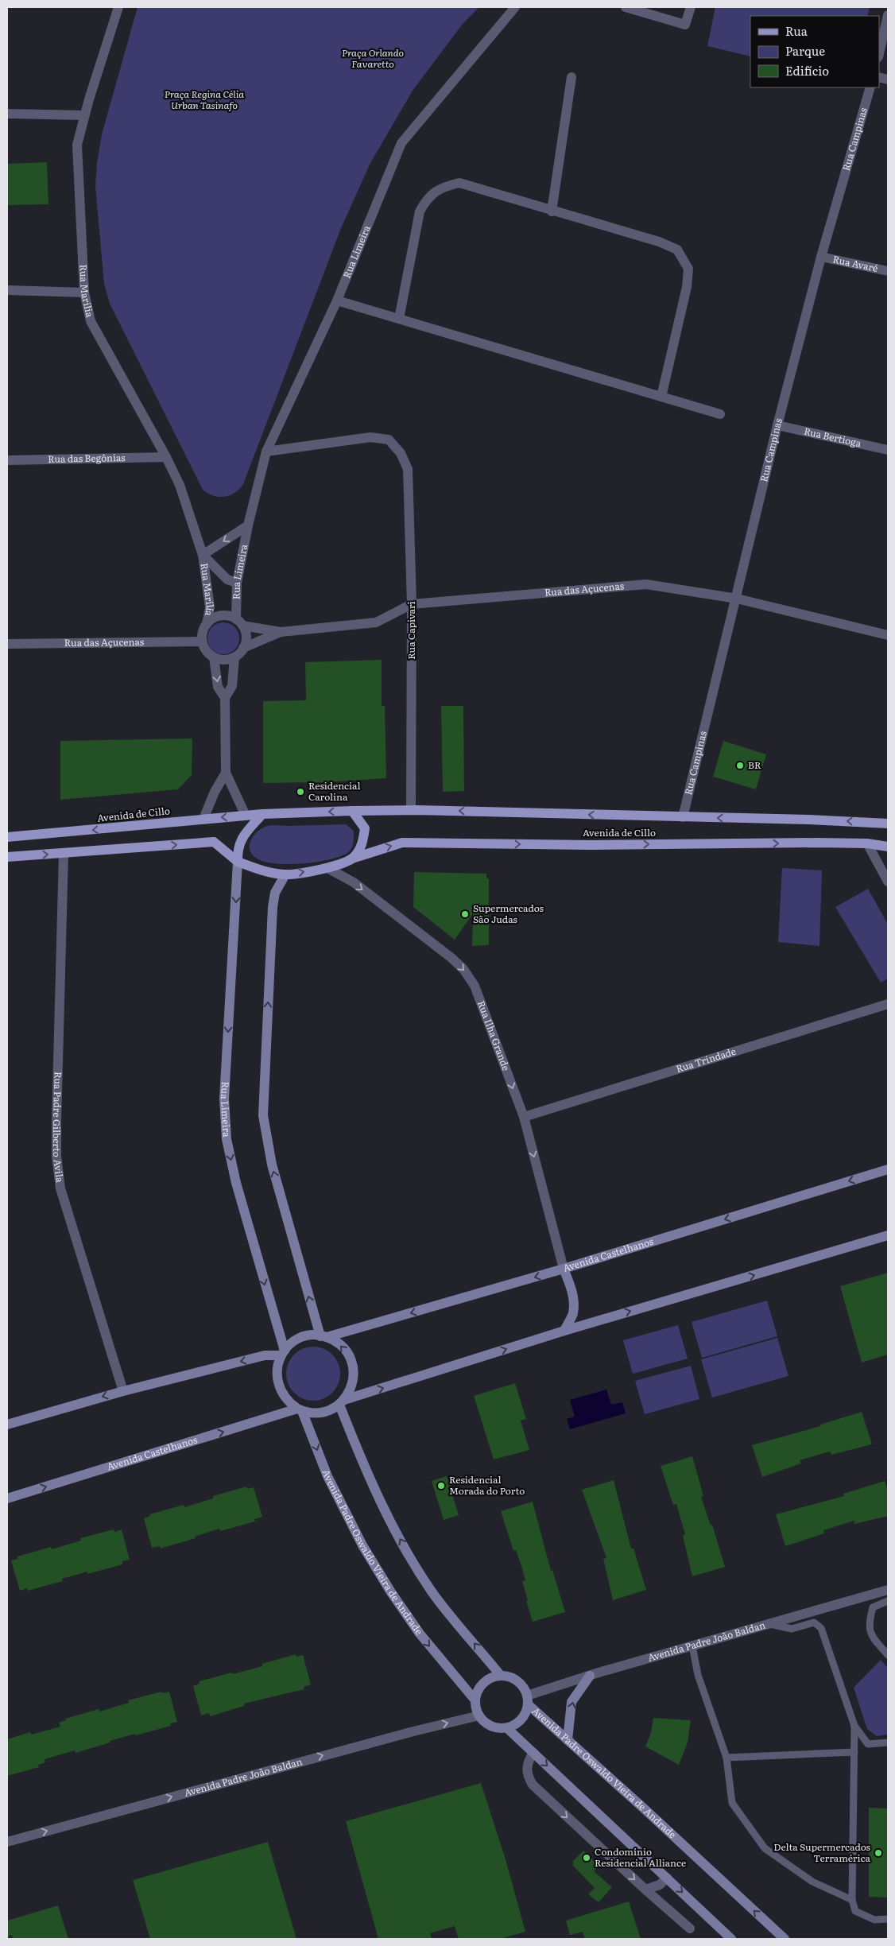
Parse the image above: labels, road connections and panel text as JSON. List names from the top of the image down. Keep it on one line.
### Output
{"streets":{"main road":["Avenida de Cillo"],"street":["Rua Campinas","Rua Limeira","Rua Avaré","Rua Marília","Rua Bertioga","Rua das Begônias","Rua das Açucenas","Rua Capivari","Rua Ilha Grande","Rua Trindade","Rua Padre Gilberto Avila","Avenida Castelhanos","Avenida Padre Oswaldo Vieira de Andrade","Avenida Padre João Baldan"]},"crossings":[["Rua Campinas","Rua Avaré"],["Rua Campinas","Rua Bertioga"],["Rua Campinas","Rua das Açucenas"],["Rua Campinas","Avenida de Cillo"],["Rua Limeira","Rua Marília"],["Rua Limeira","Rua das Açucenas"],["Rua Limeira","Rua Capivari"],["Rua Limeira","Avenida de Cillo"],["Rua Limeira","Avenida Castelhanos"],["Rua Limeira","Avenida Padre Oswaldo Vieira de Andrade"],["Rua Marília","Rua das Begônias"],["Rua Marília","Rua das Açucenas"],["Rua das Açucenas","Rua Capivari"],["Rua Capivari","Avenida de Cillo"],["Avenida de Cillo","Rua Ilha Grande"],["Avenida de Cillo","Rua Padre Gilberto Avila"],["Rua Ilha Grande","Rua Trindade"],["Rua Ilha Grande","Avenida Castelhanos"],["Avenida Castelhanos","Avenida Padre Oswaldo Vieira de Andrade"],["Avenida Padre Oswaldo Vieira de Andrade","Avenida Padre João Baldan"]],"one_way":["Rua Ilha Grande","Avenida Padre João Baldan"],"parks":["Praça Orlando Favaretto","Praça Regina Célia Urban Tasinafo"],"places":["BR","Residencial Carolina","Supermercados São Judas","Residencial Morada do Porto","Delta Supermercados Terramérica","Condomínio Residencial Alliance"],"legend":["Rua","Parque","Edifício"]}
